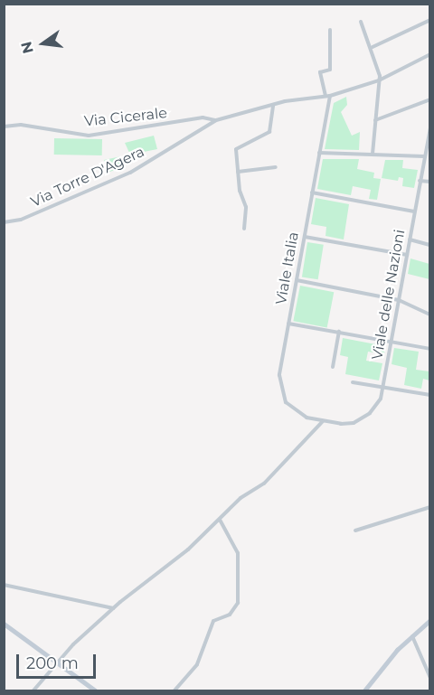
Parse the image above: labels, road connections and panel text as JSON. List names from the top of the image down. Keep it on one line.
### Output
{"streets":{"street":["Via Cicerale","Via Torre D'Agera","Viale Italia","Viale delle Nazioni"]},"crossings":[["Via Cicerale","Via Torre D'Agera"],["Via Torre D'Agera","Viale Italia"],["Viale Italia","Viale delle Nazioni"]],"scale_bar":"200 m","north":"left"}
